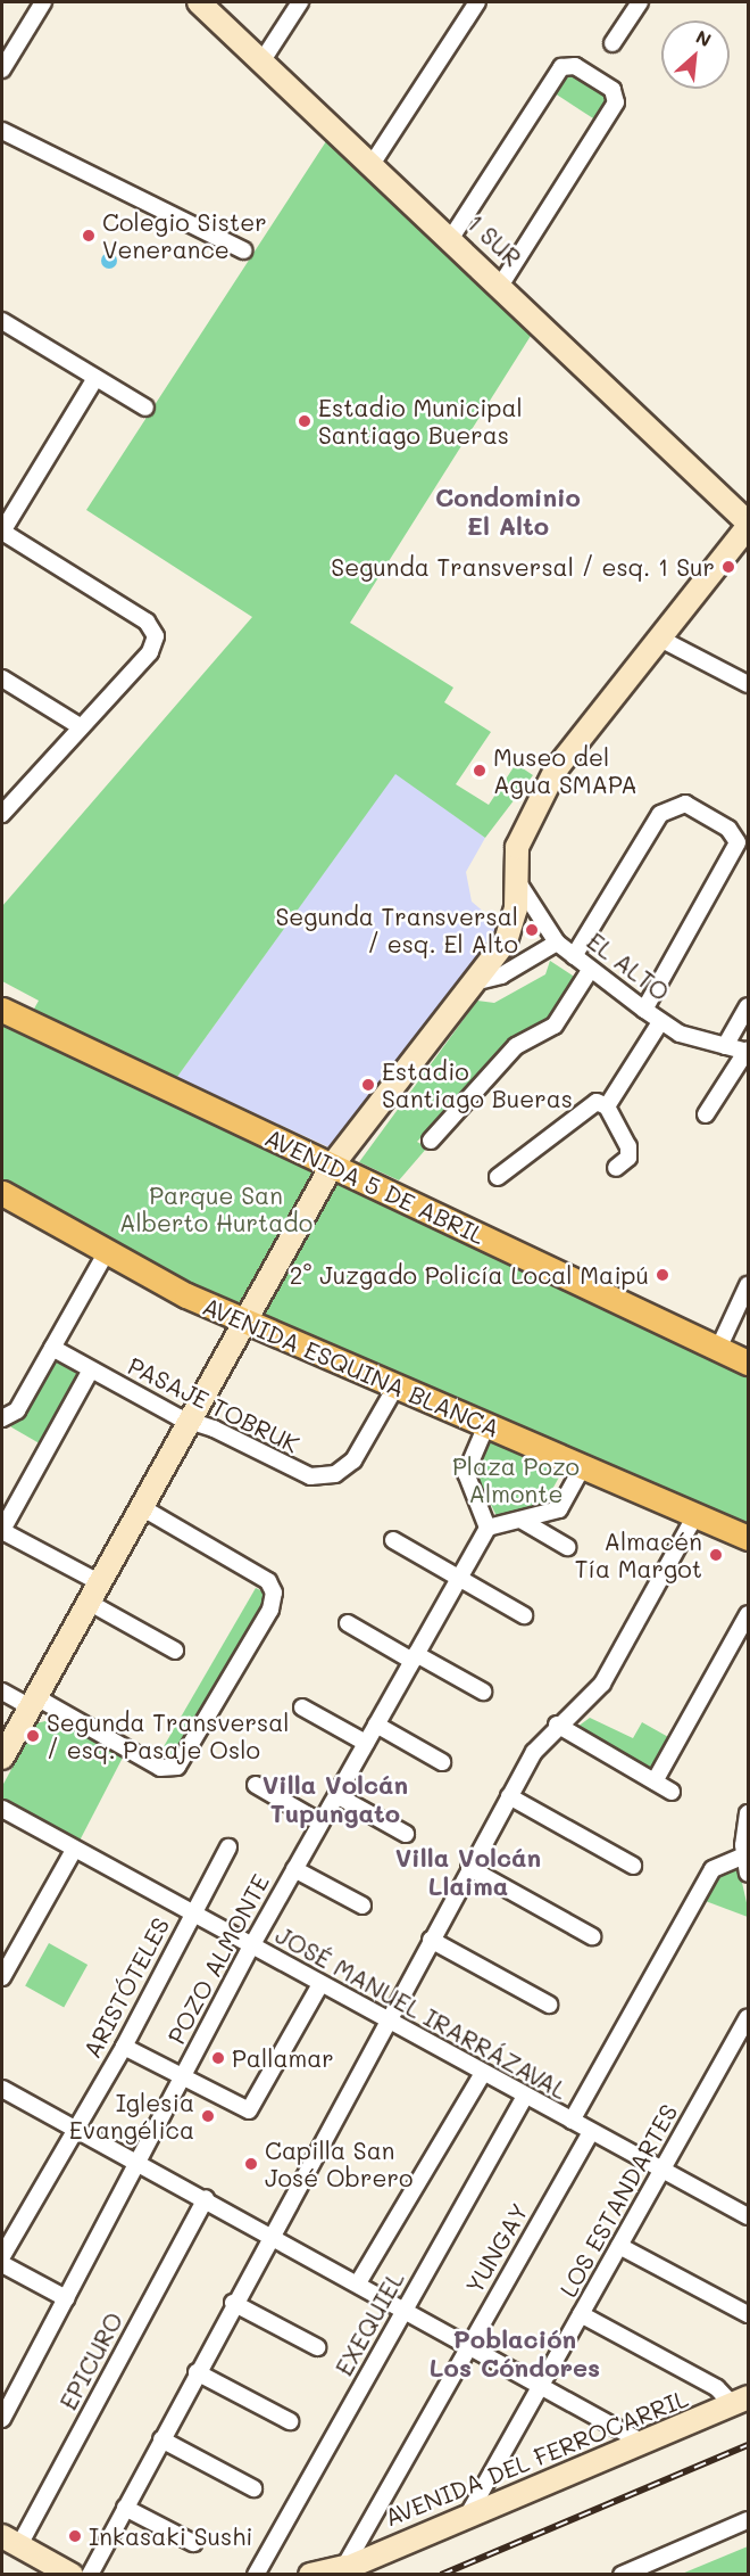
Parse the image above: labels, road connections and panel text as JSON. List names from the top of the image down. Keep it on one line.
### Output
{"streets":{"main road":["1 SUR","AVENIDA 5 DE ABRIL","AVENIDA ESQUINA BLANCA","AVENIDA DEL FERROCARRIL"],"street":["EL ALTO","PASAJE TOBRUK","POZO ALMONTE","ARISTÓTELES","JOSÉ MANUEL IRARRÁZAVAL","LOS ESTANDARTES","YUNGAY","EXEQUIEL","EPICURO"]},"crossings":[["AVENIDA ESQUINA BLANCA","PASAJE TOBRUK"],["POZO ALMONTE","JOSÉ MANUEL IRARRÁZAVAL"],["ARISTÓTELES","JOSÉ MANUEL IRARRÁZAVAL"],["JOSÉ MANUEL IRARRÁZAVAL","LOS ESTANDARTES"],["JOSÉ MANUEL IRARRÁZAVAL","YUNGAY"],["JOSÉ MANUEL IRARRÁZAVAL","EXEQUIEL"],["LOS ESTANDARTES","AVENIDA DEL FERROCARRIL"],["YUNGAY","AVENIDA DEL FERROCARRIL"]],"districts":["Condominio El Alto","Villa Volcán Tupungato","Villa Volcán Llaima","Población Los Cóndores"],"parks":["Parque San Alberto Hurtado","Plaza Pozo Almonte"],"places":["Colegio Sister Venerance","Estadio Municipal Santiago Bueras","Segunda Transversal / esq. 1 Sur","Museo del Agua SMAPA","Segunda Transversal / esq. El Alto","Estadio Santiago Bueras","2° Juzgado Policía Local Maipú","Almacén Tía Margot","Segunda Transversal / esq. Pasaje Oslo","Pallamar","Iglesia Evangélica","Capilla San José Obrero","Inkasaki Sushi"],"north":"top right"}
